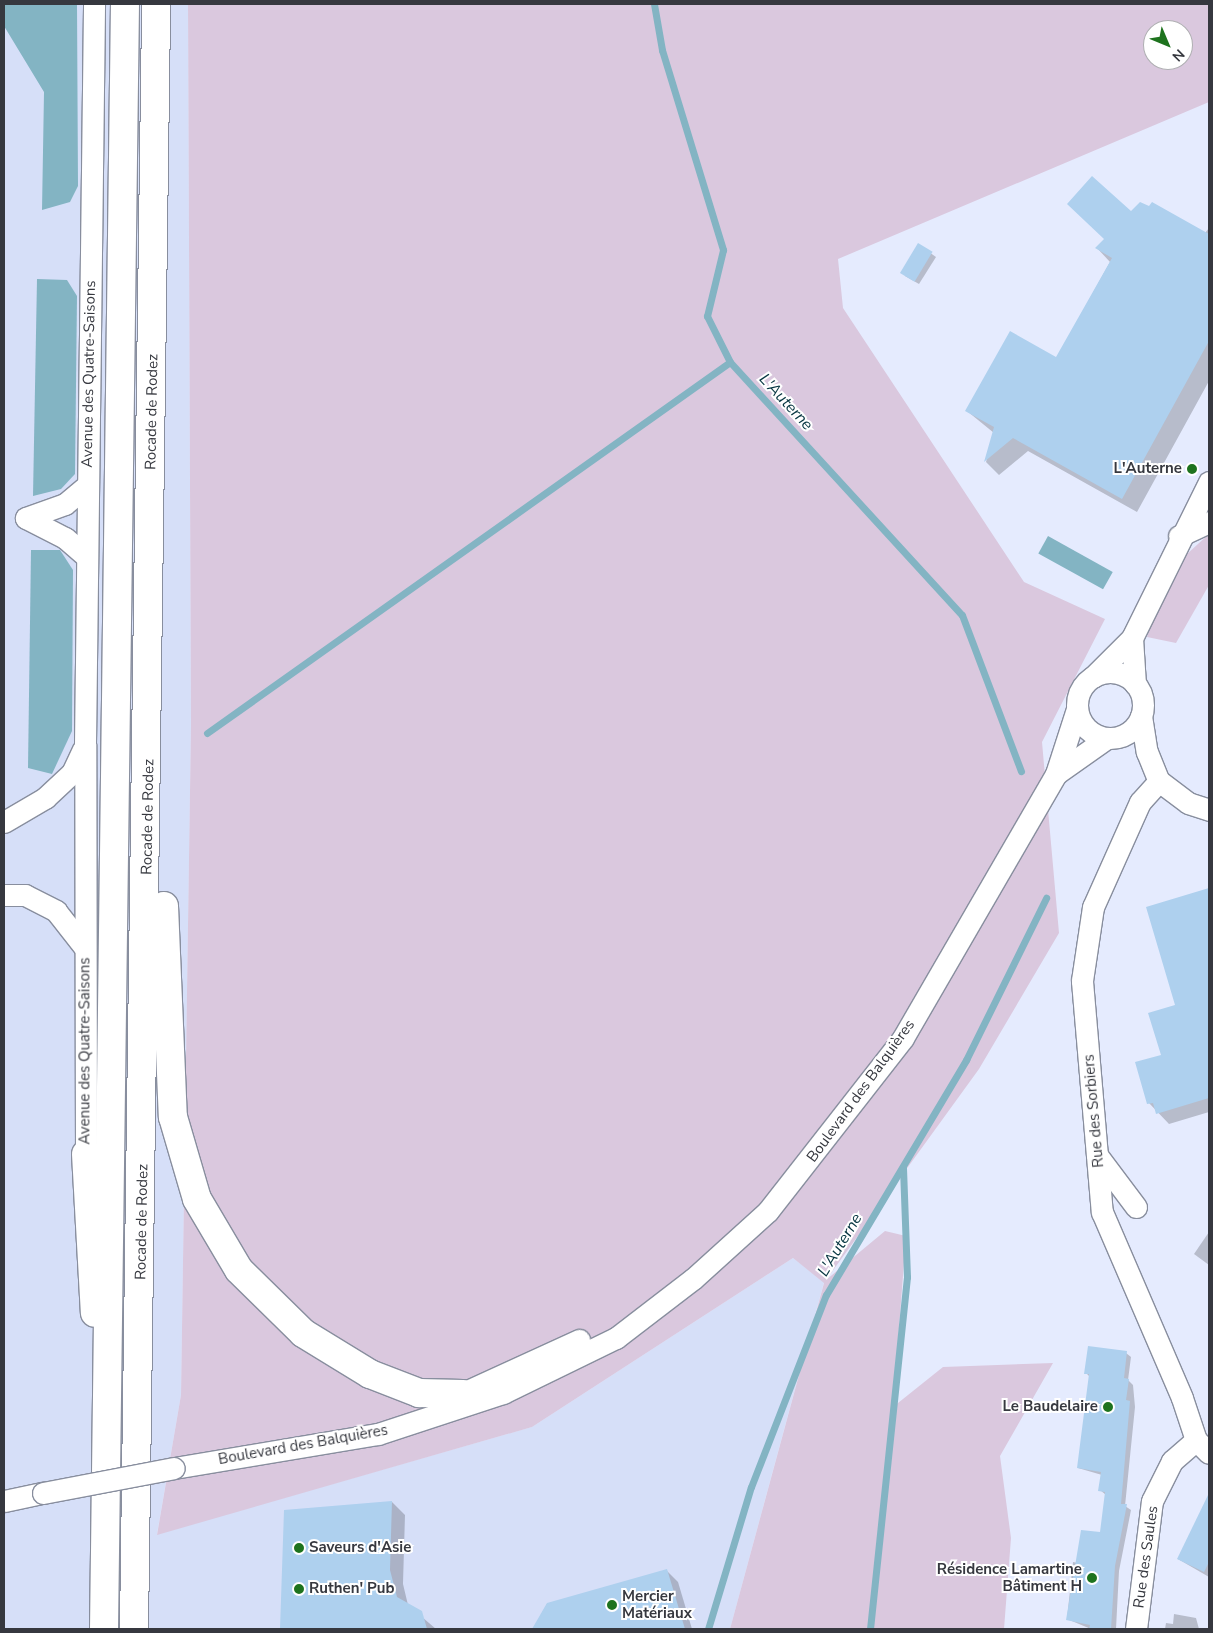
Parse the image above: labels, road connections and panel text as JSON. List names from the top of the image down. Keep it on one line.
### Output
{"streets":{"highway":["Rocade de Rodez"],"street":["Avenue des Quatre-Saisons","Boulevard des Balquières","Rue des Sorbiers","Rue des Saules"]},"crossings":[["Rue des Sorbiers","Rue des Saules"]],"water":["L'Auterne"],"places":["L'Auterne","Le Baudelaire","Saveurs d'Asie","Résidence Lamartine Bâtiment H","Ruthen' Pub","Mercier Matériaux"],"north":"bottom right"}
